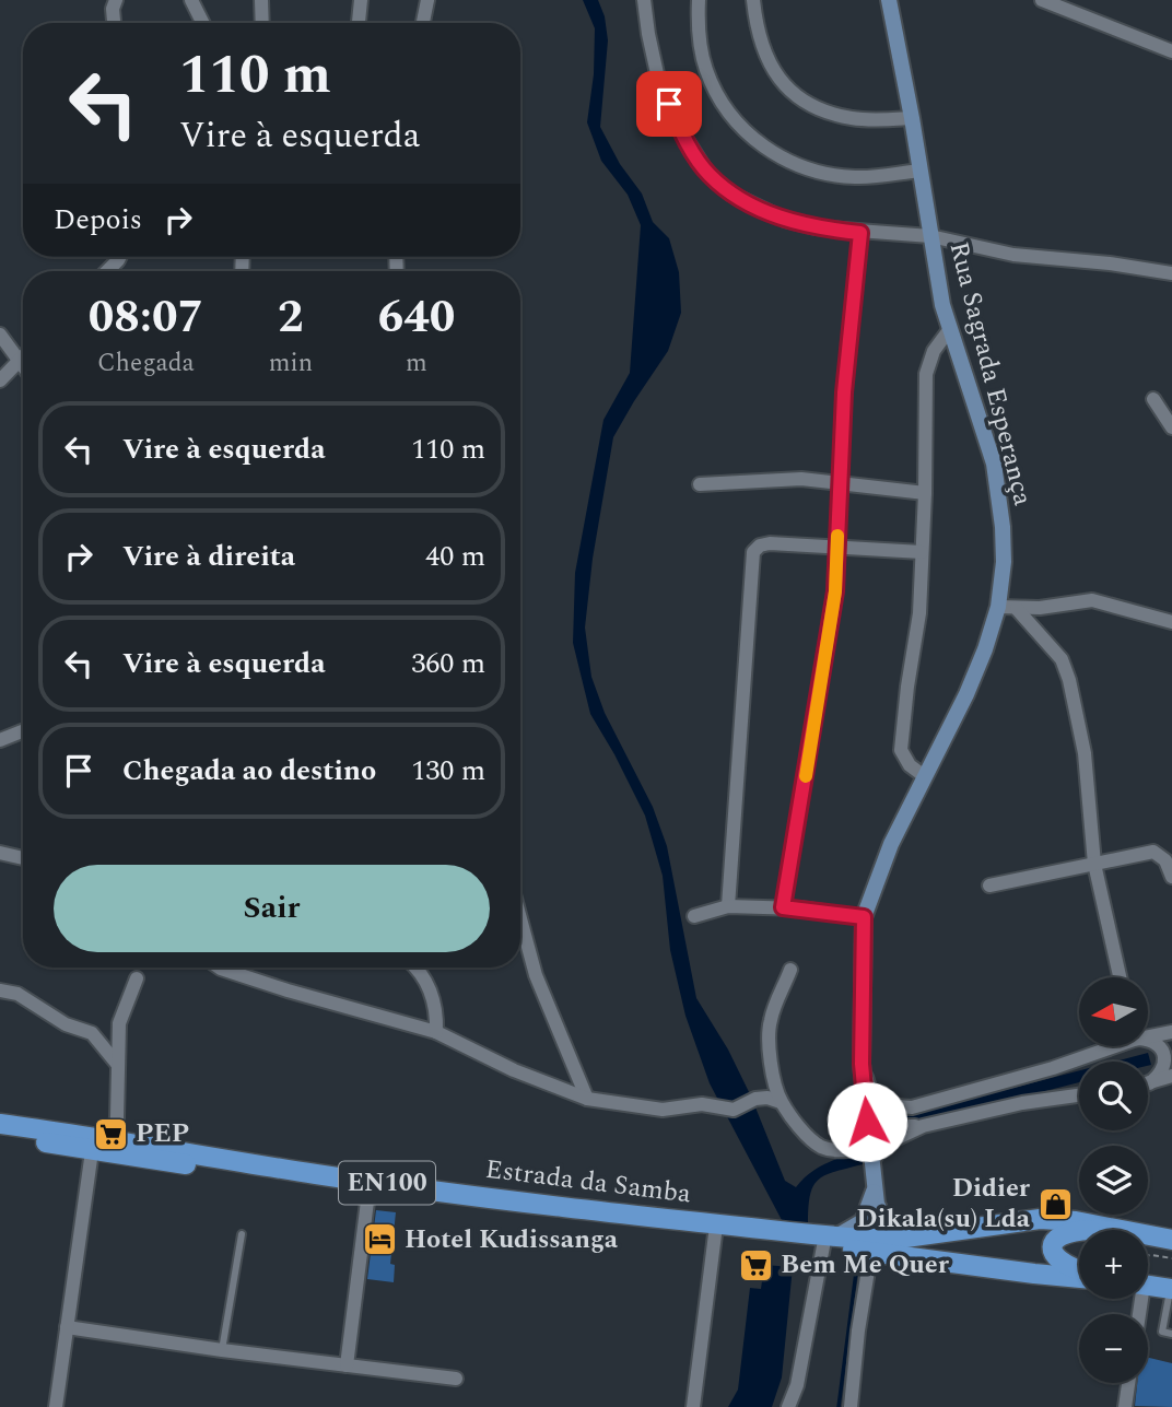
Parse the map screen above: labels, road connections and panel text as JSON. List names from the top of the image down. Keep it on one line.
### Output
{"streets":{"main road":["Estrada da Samba","EN100"],"street":["Rua Sagrada Esperança"]},"crossings":[["Rua Sagrada Esperança","Estrada da Samba"]],"places":{"supermarket":["PEP","Bem Me Quer"],"shop":["Didier Dikala(su) Lda"],"hotel":["Hotel Kudissanga"]},"north":"left","page":{"turn":["110 m","Vire à esquerda"],"then":"Depois","eta":["08:07","Chegada","2","min","640","m"],"list":[{"name":"Vire à esquerda","value":"110 m"},{"name":"Vire à direita","value":"40 m"},{"name":"Vire à esquerda","value":"360 m"},{"name":"Chegada ao destino","value":"130 m"}],"buttons":"Sair","map_buttons":["+","−"]}}
